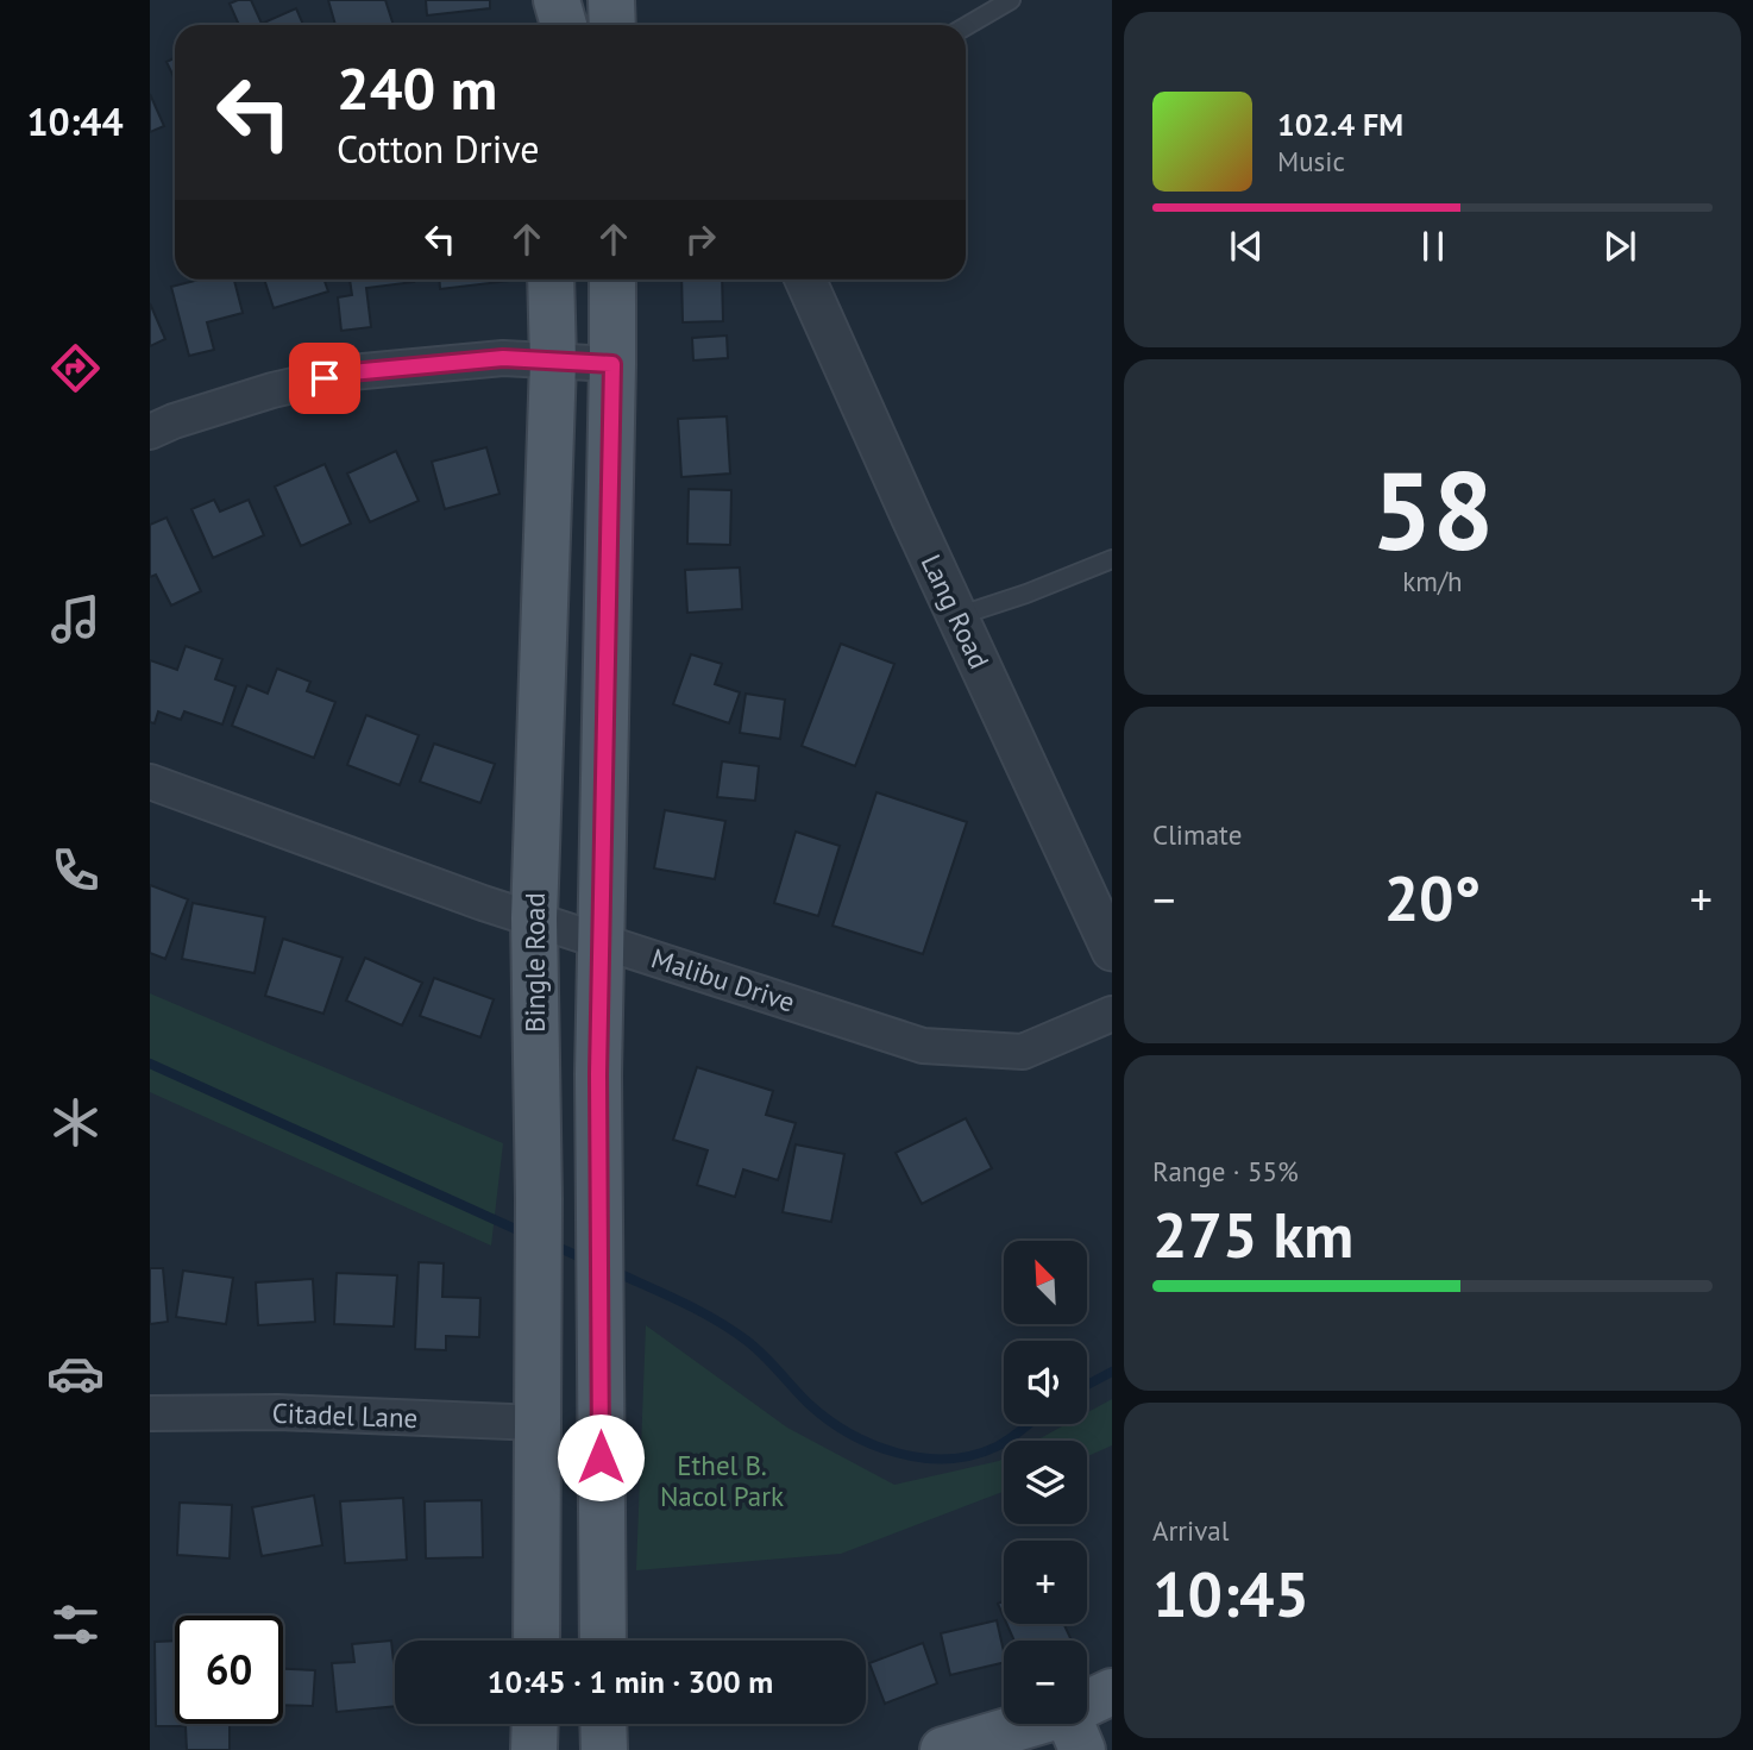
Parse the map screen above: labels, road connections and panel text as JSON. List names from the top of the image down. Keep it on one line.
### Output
{"streets":{"main road":["Bingle Road"],"street":["Lang Road","Malibu Drive","Citadel Lane"]},"crossings":[["Bingle Road","Malibu Drive"],["Bingle Road","Citadel Lane"]],"parks":["Ethel B. Nacol Park"],"north":"top left","page":{"tabs":"10:44","turn":["240 m","Cotton Drive"],"song":["102.4 FM","Music"],"tile":[["58","km/h"],"Climate",["Range · 55%","275 km"],["Arrival","10:45"]],"heat":["−","20°","+"],"map_buttons":["+","−"],"limit":"60","trip":"10:45 · 1 min · 300 m"}}
